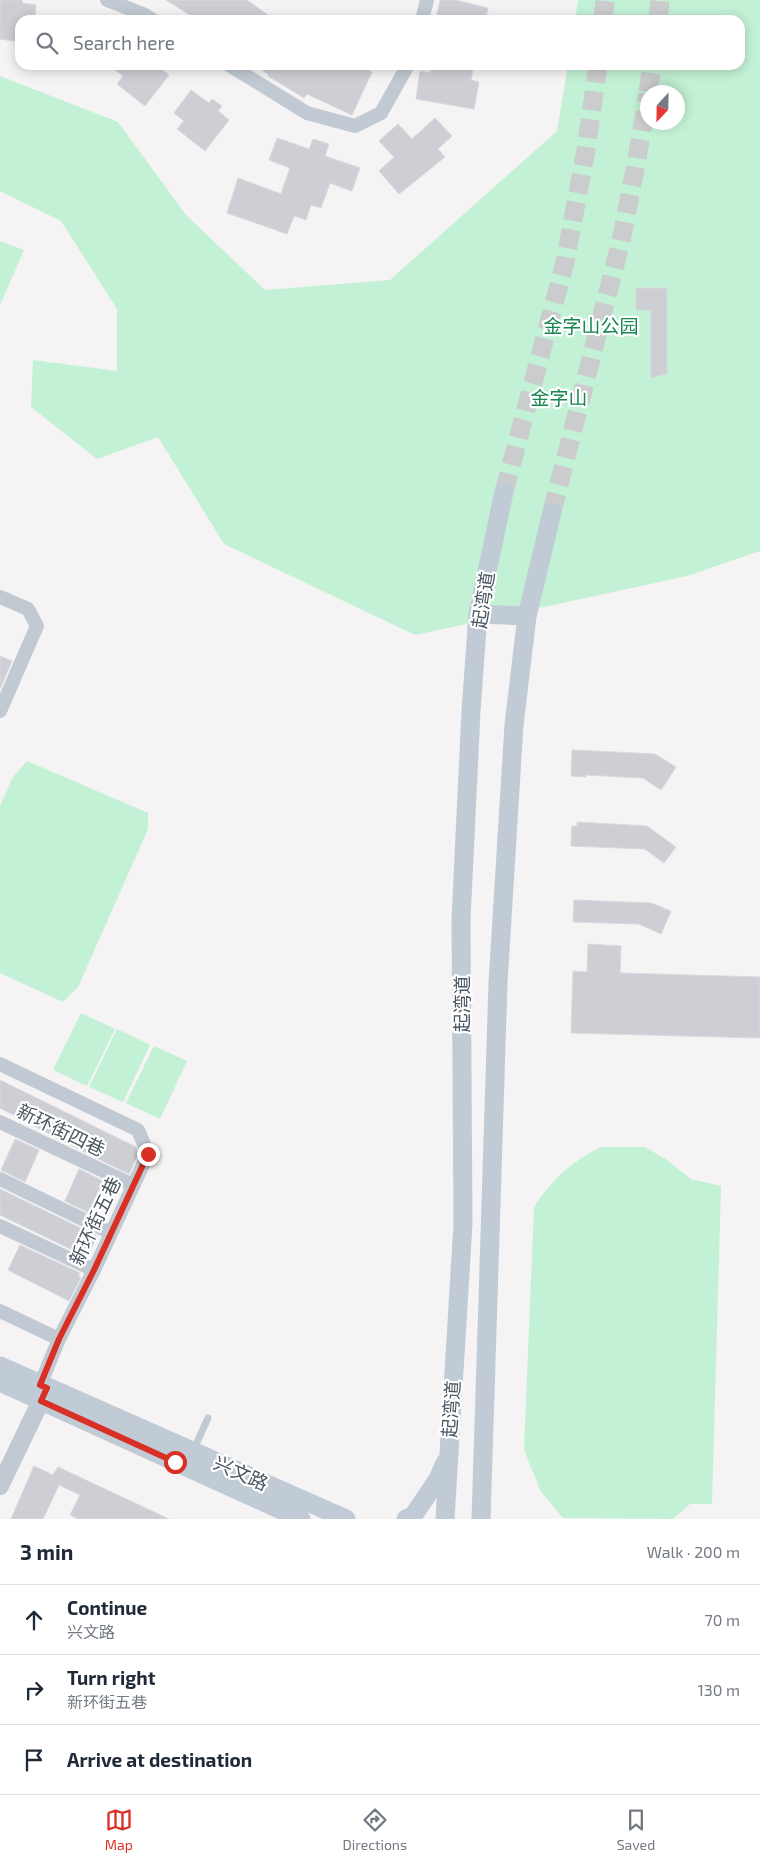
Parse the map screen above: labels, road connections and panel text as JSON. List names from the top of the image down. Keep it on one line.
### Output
{"streets":{"main road":["起湾道","兴文路"],"street":["新环街四巷","新环街五巷"]},"crossings":[["新环街四巷","新环街五巷"],["新环街五巷","兴文路"]],"parks":["金字山公园","金字山"],"north":"bottom","page":{"search":"Search here","heading":["3 min","Walk · 200 m"],"list":[["Continue","兴文路","70 m"],["Turn right","新环街五巷","130 m"],"Arrive at destination"],"nav":["Map","Directions","Saved"]}}
